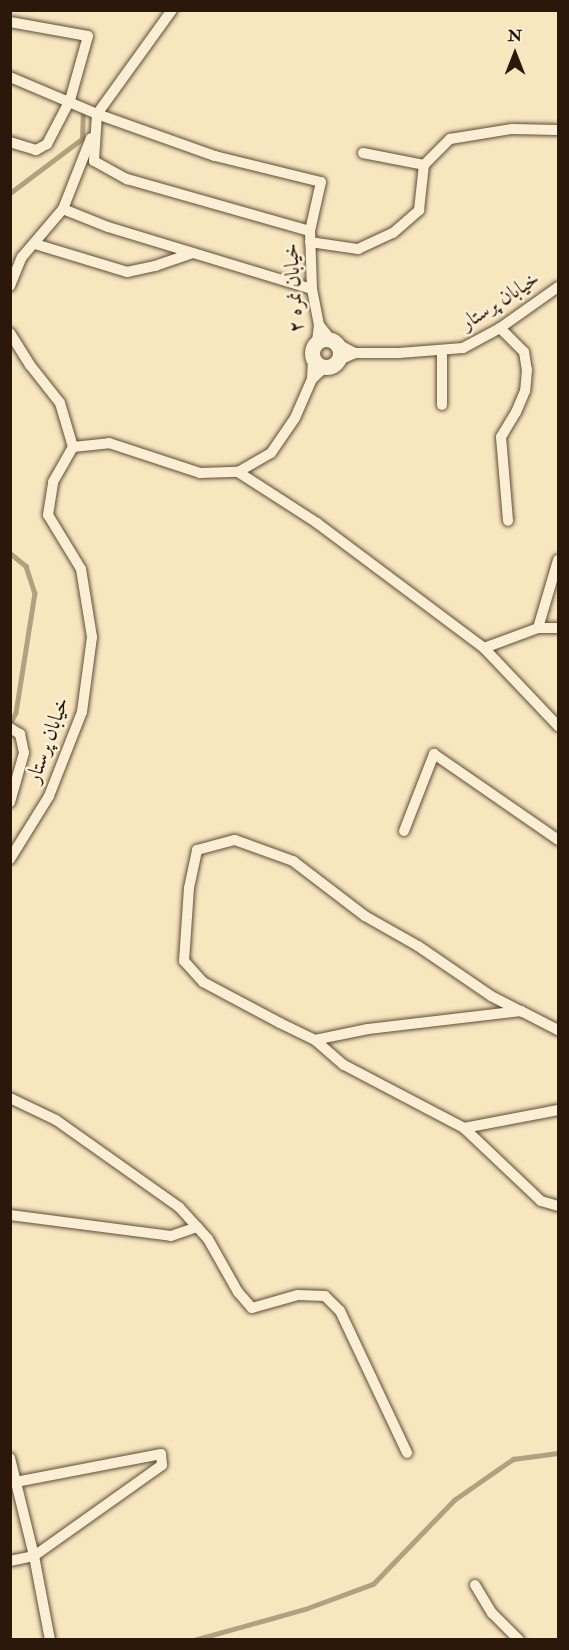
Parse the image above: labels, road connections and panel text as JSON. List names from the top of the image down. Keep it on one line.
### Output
{"streets":{"street":["خیابان نمره ۲","خیابان پرستار"]},"north":"top"}
